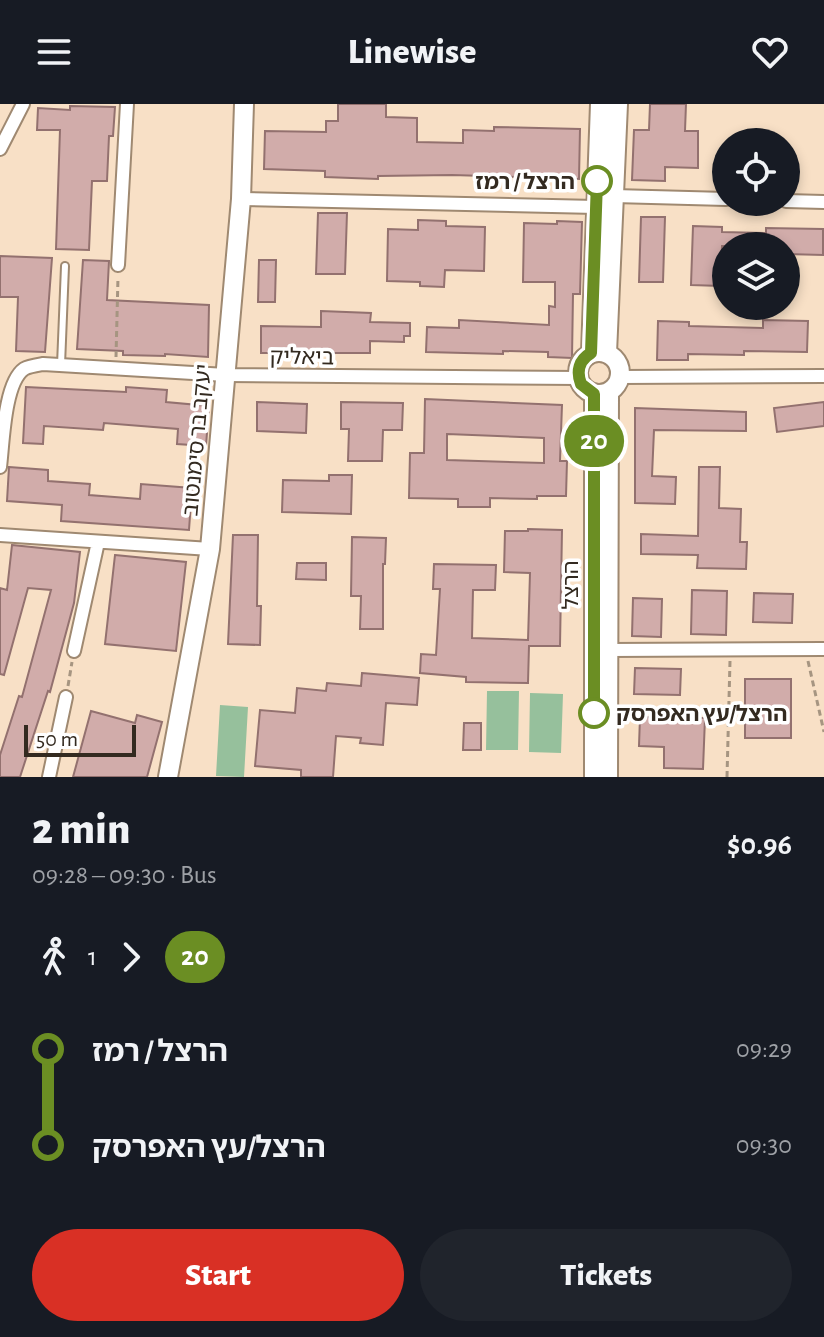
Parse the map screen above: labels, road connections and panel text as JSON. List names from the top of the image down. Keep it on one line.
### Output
{"streets":{"street":["ביאליק","יעקב בר סימנטוב","הרצל"]},"crossings":[["ביאליק","יעקב בר סימנטוב"],["ביאליק","הרצל"]],"places":["הרצל / רמז","הרצל/עץ האפרסק"],"lines":["bus line 20"],"scale_bar":"50 m","page":{"header":"Linewise","on_map":"20","scale":"50 m","heading":["2 min","09:28 – 09:30 · Bus","$0.96"],"legs":["1","20"],"list":[{"name":"הרצל / רמז","value":"09:29"},{"name":"הרצל/עץ האפרסק","value":"09:30"}],"buttons":["Start","Tickets"]}}
